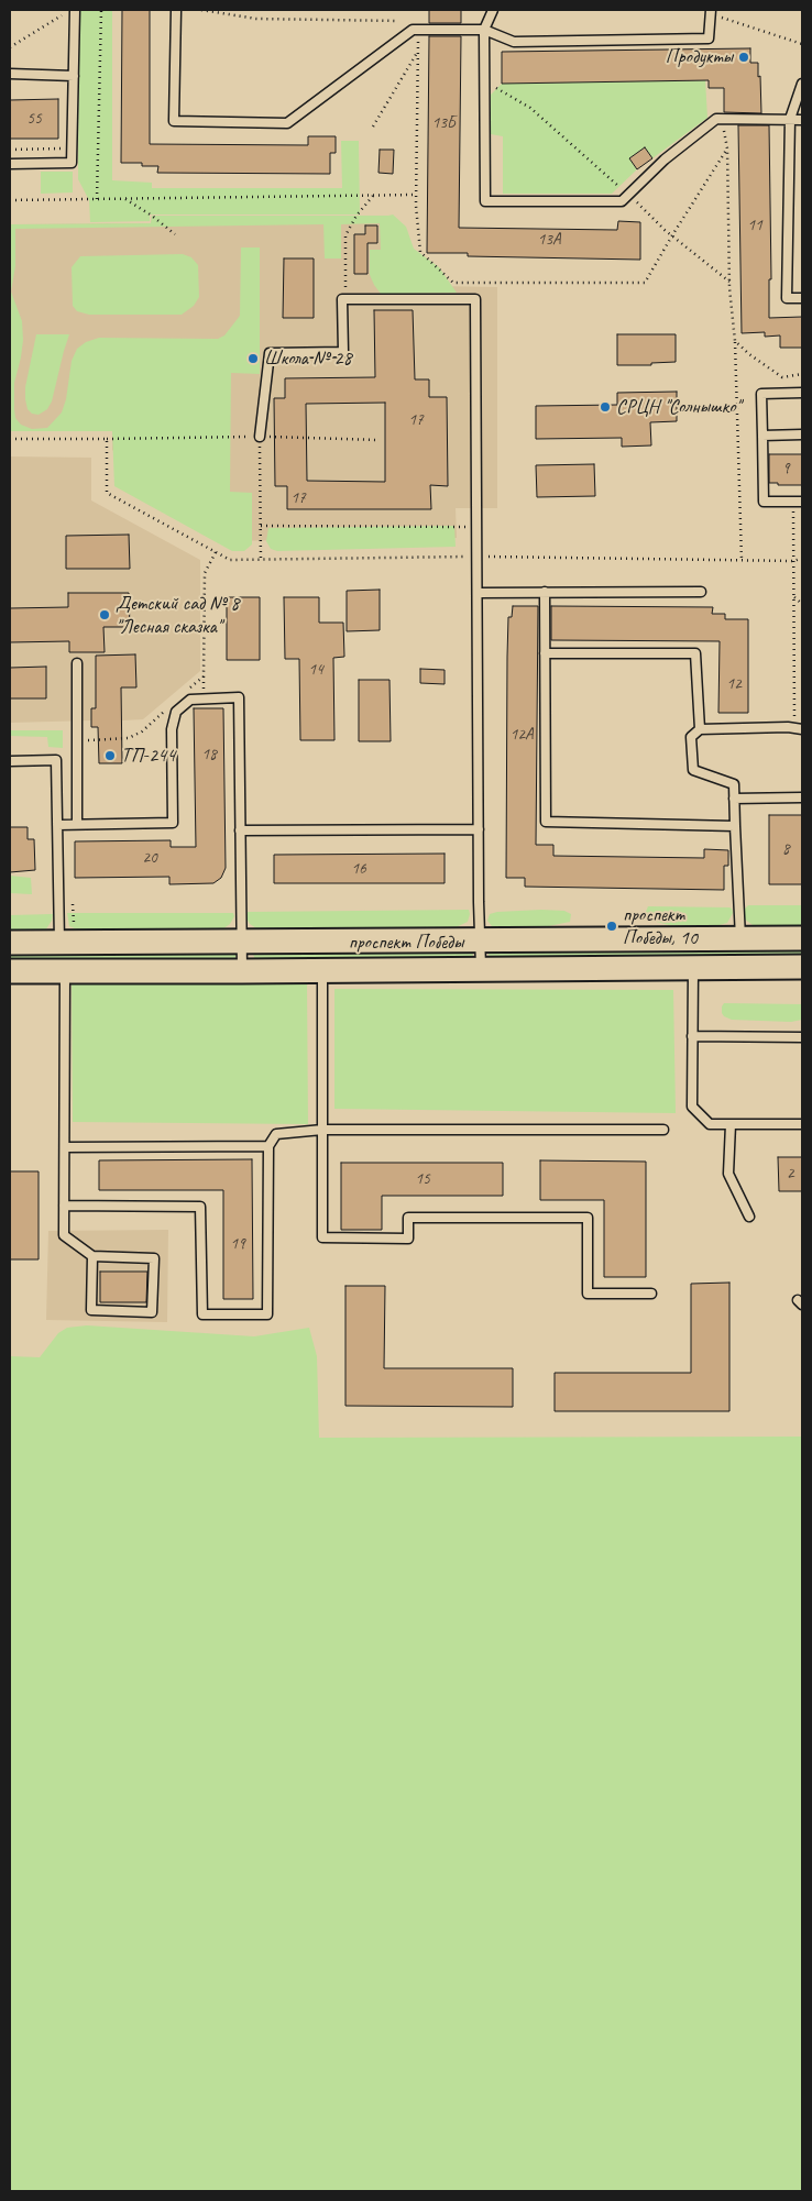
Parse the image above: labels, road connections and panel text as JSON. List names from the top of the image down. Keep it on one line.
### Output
{"streets":{"main road":["проспект Победы"]},"places":["Продукты","Школа № 28","СРЦН \"Солнышко\"","Детский сад № 8 \"Лесная сказка\"","ТП-244","проспект Победы, 10"],"house_numbers":["55","13Б","11","13А","17","9","17","14","12","12А","18","8","20","16","2","15","19"]}
